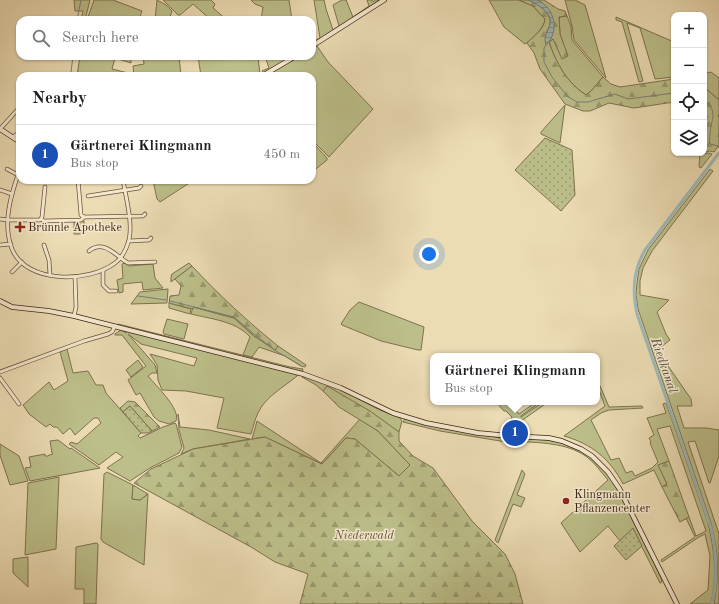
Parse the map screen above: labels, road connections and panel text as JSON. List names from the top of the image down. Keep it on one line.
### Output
{"water":["Riedkanal"],"parks":["Niederwald"],"places":{"health":["Brünnle Apotheke"],"other":["Klingmann Pflanzencenter"]},"page":{"map_buttons":["+","−"],"search":"Search here","heading":"Nearby","list":[{"mark":"1","name":"Gärtnerei Klingmann","note":"Bus stop","value":"450 m"}],"popup":["Gärtnerei Klingmann","Bus stop"],"pins":"1"}}
